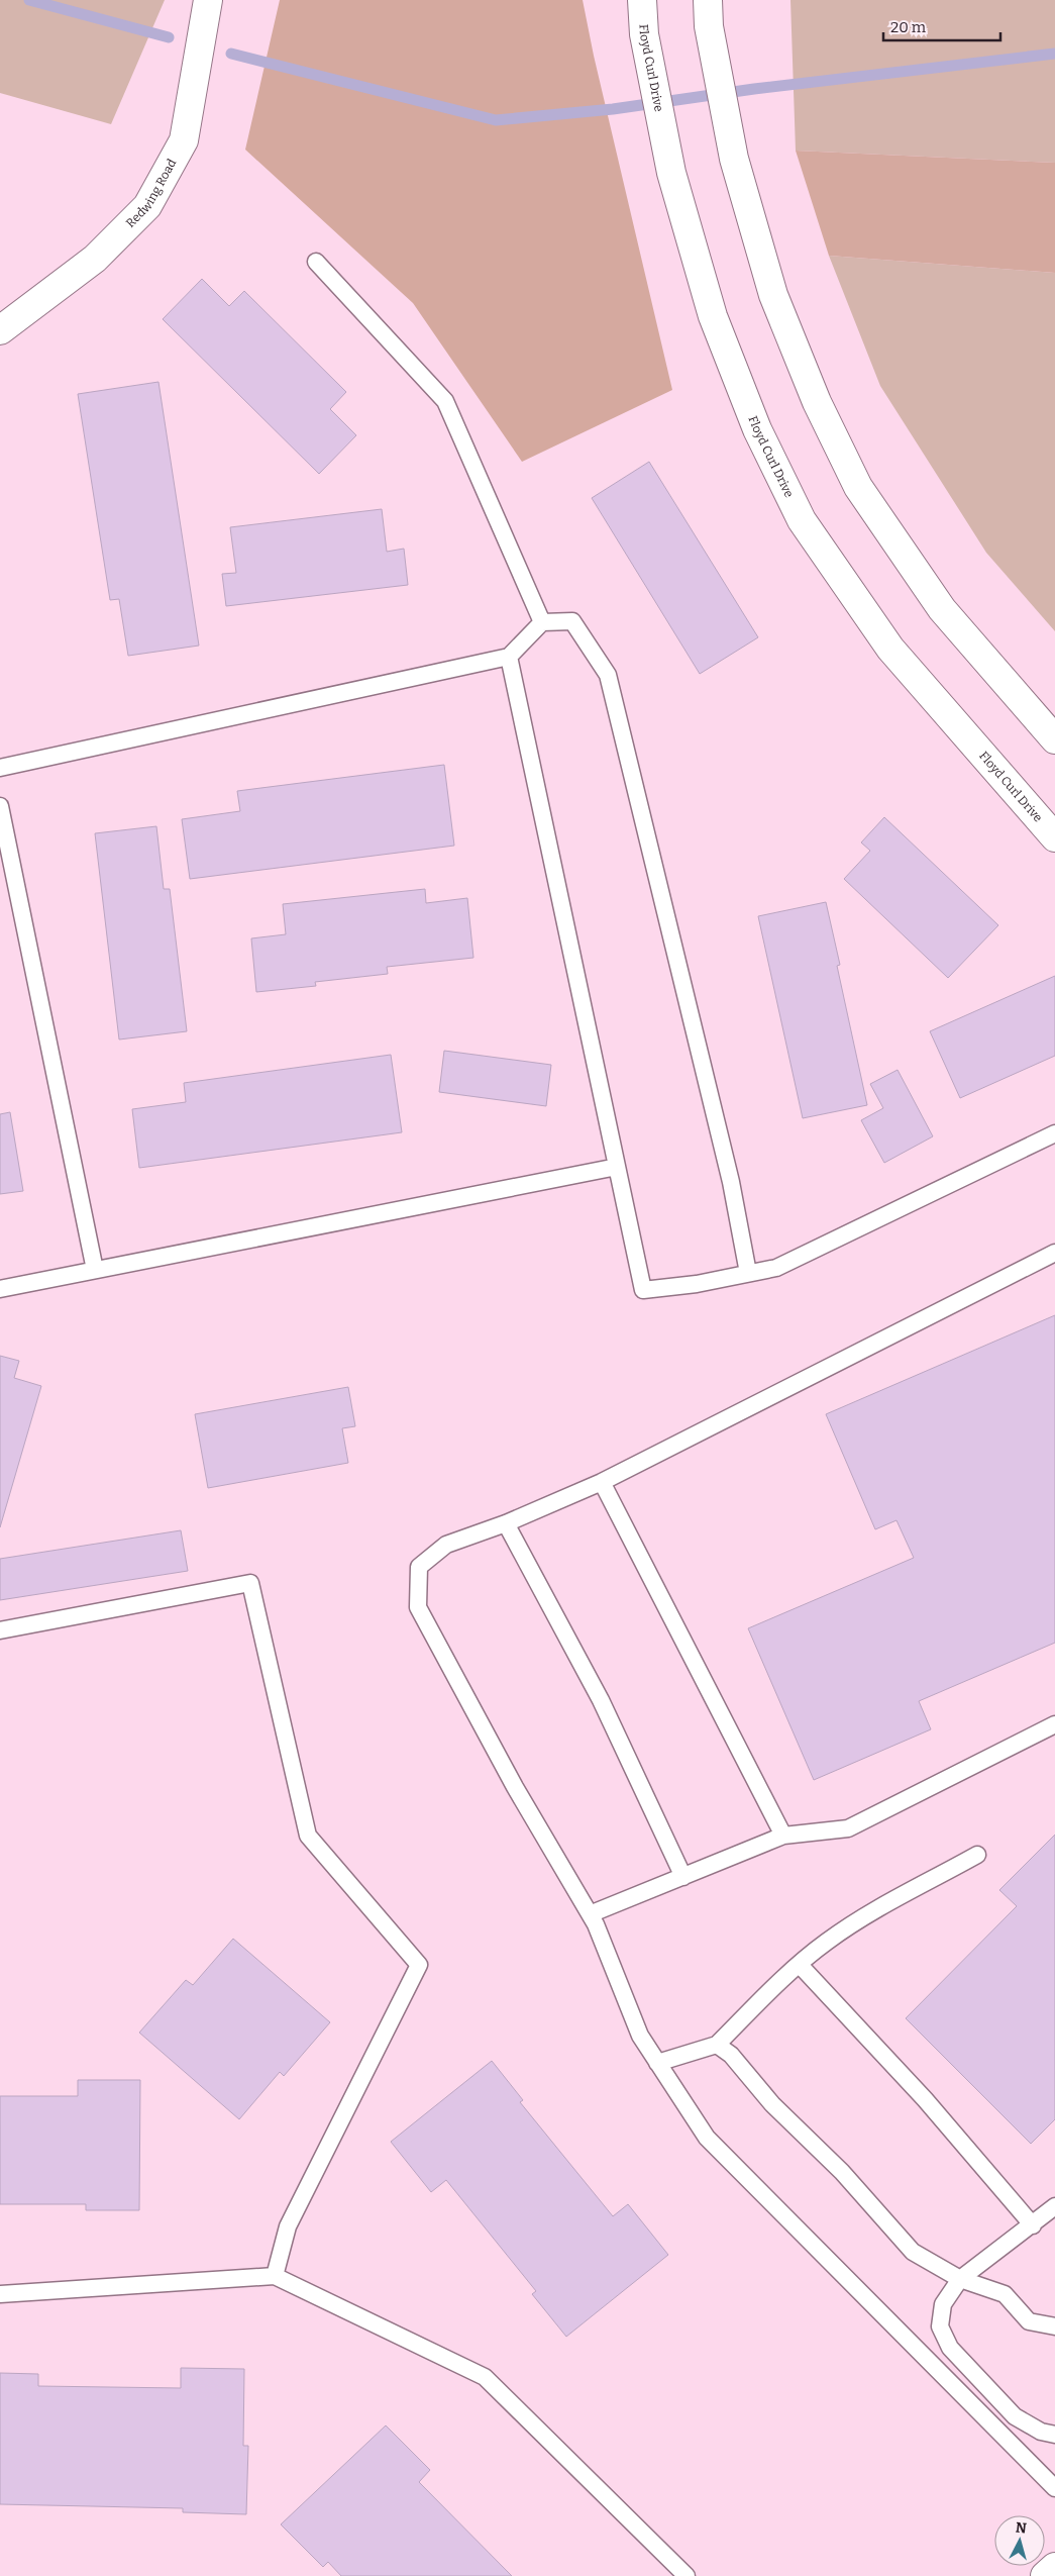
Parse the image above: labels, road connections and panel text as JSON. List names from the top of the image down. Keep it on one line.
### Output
{"streets":{"street":["Floyd Curl Drive","Redwing Road"]},"scale_bar":"20 m","north":"top"}
